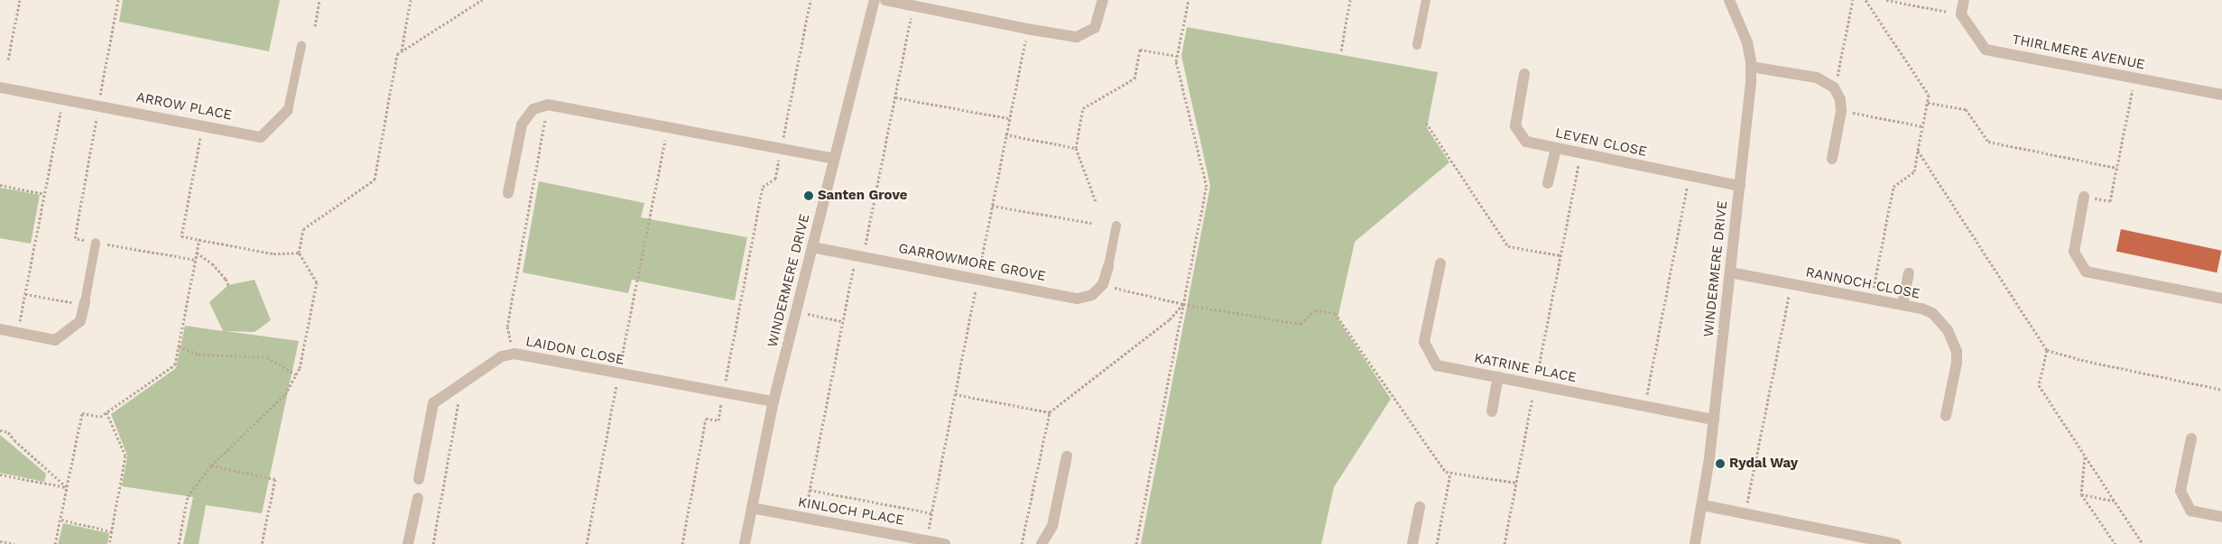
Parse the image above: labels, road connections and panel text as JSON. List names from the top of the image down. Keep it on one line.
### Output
{"streets":{"street":["THIRLMERE AVENUE","ARROW PLACE","LEVEN CLOSE","GARROWMORE GROVE","WINDERMERE DRIVE","RANNOCH CLOSE","LAIDON CLOSE","KATRINE PLACE","KINLOCH PLACE"]},"crossings":[["LEVEN CLOSE","WINDERMERE DRIVE"],["GARROWMORE GROVE","WINDERMERE DRIVE"],["WINDERMERE DRIVE","RANNOCH CLOSE"],["WINDERMERE DRIVE","LAIDON CLOSE"],["WINDERMERE DRIVE","KATRINE PLACE"],["WINDERMERE DRIVE","KINLOCH PLACE"]],"places":["Santen Grove","Rydal Way"]}
